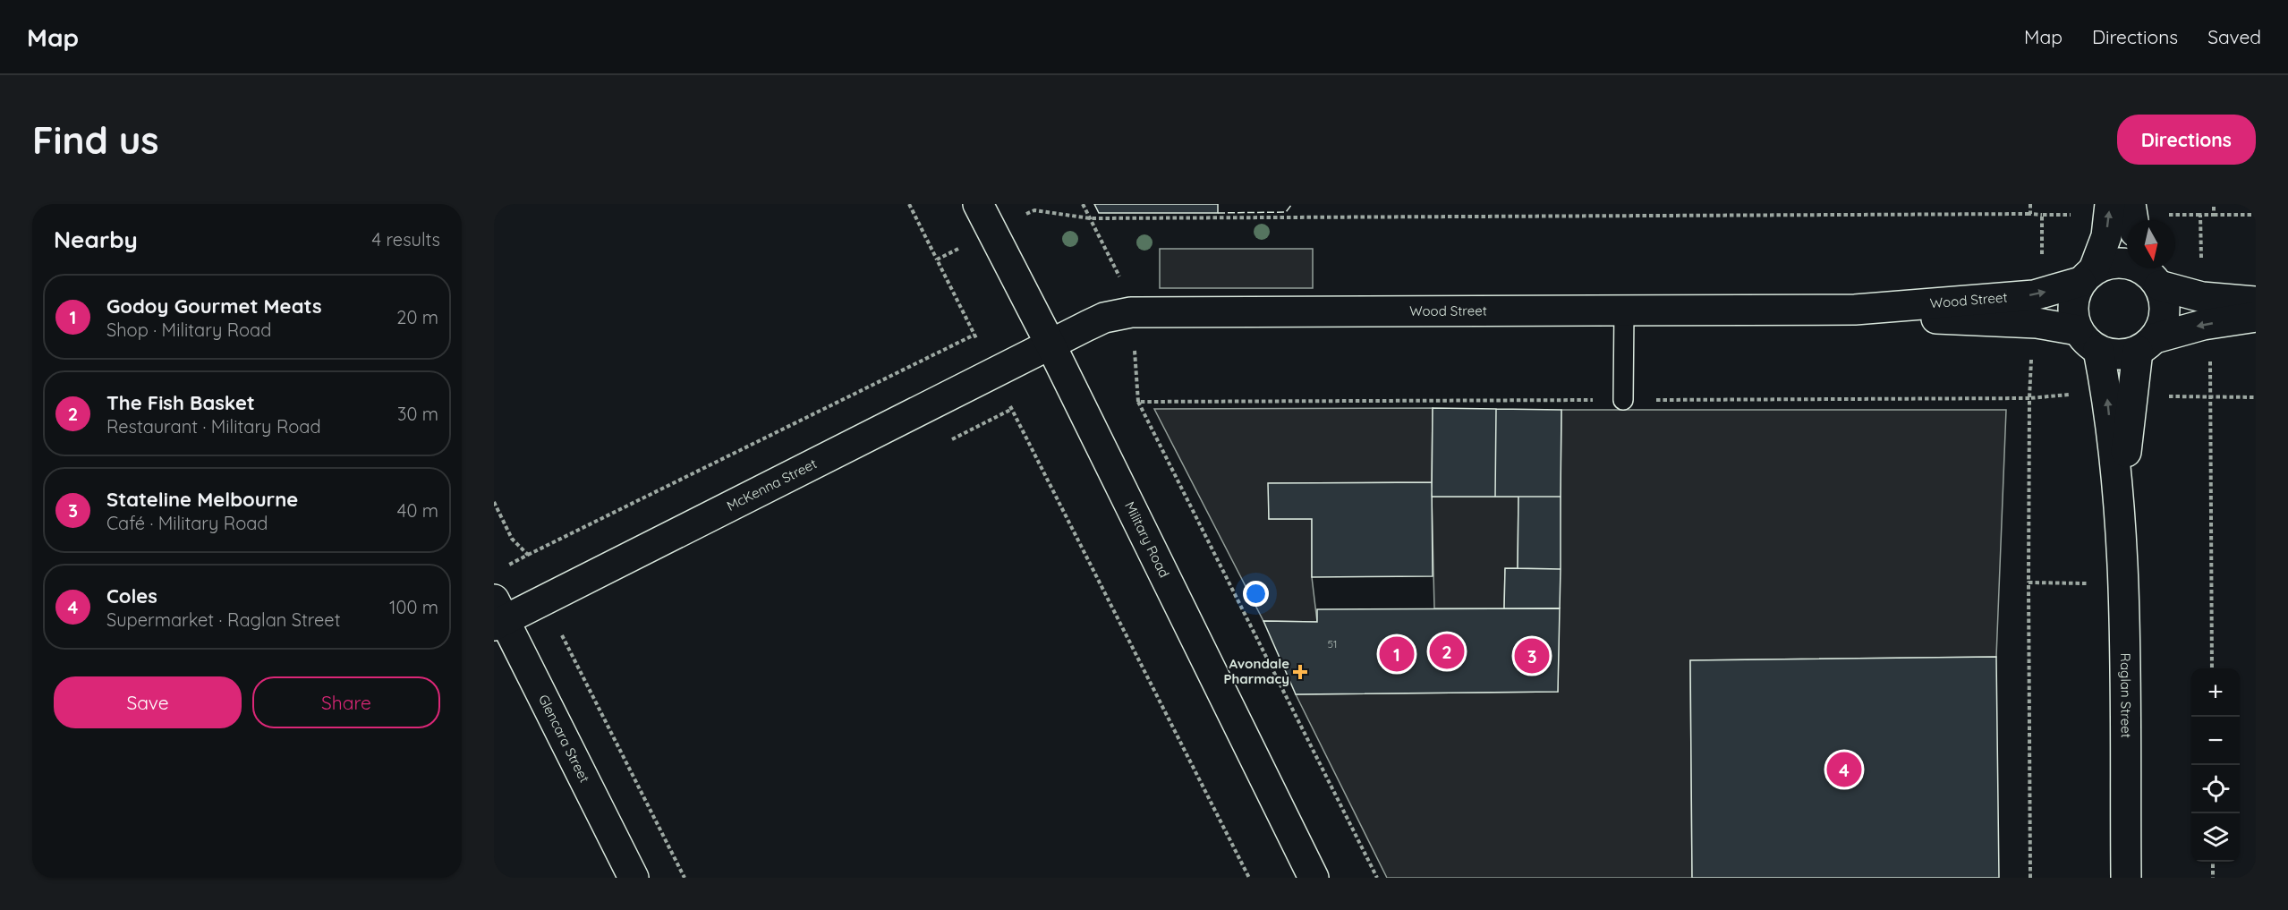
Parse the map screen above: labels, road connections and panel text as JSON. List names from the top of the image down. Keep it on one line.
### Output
{"streets":{"street":["Wood Street","McKenna Street","Military Road","Raglan Street","Glencara Street"]},"crossings":[["Wood Street","McKenna Street"],["Wood Street","Military Road"],["Wood Street","Raglan Street"],["McKenna Street","Military Road"],["McKenna Street","Glencara Street"]],"places":{"health":["Avondale Pharmacy"]},"house_numbers":["51"],"north":"bottom","page":{"header":"Map","nav":["Map","Directions","Saved"],"buttons":["Directions",["Save","Share"]],"title":"Find us","heading":["Nearby","4 results"],"list":[{"mark":"1","name":"Godoy Gourmet Meats","note":"Shop · Military Road","value":"20 m"},{"mark":"2","name":"The Fish Basket","note":"Restaurant · Military Road","value":"30 m"},{"mark":"3","name":"Stateline Melbourne","note":"Café · Military Road","value":"40 m"},{"mark":"4","name":"Coles","note":"Supermarket · Raglan Street","value":"100 m"}],"pins":["2","1","3","4"],"map_buttons":["+","−"]}}
